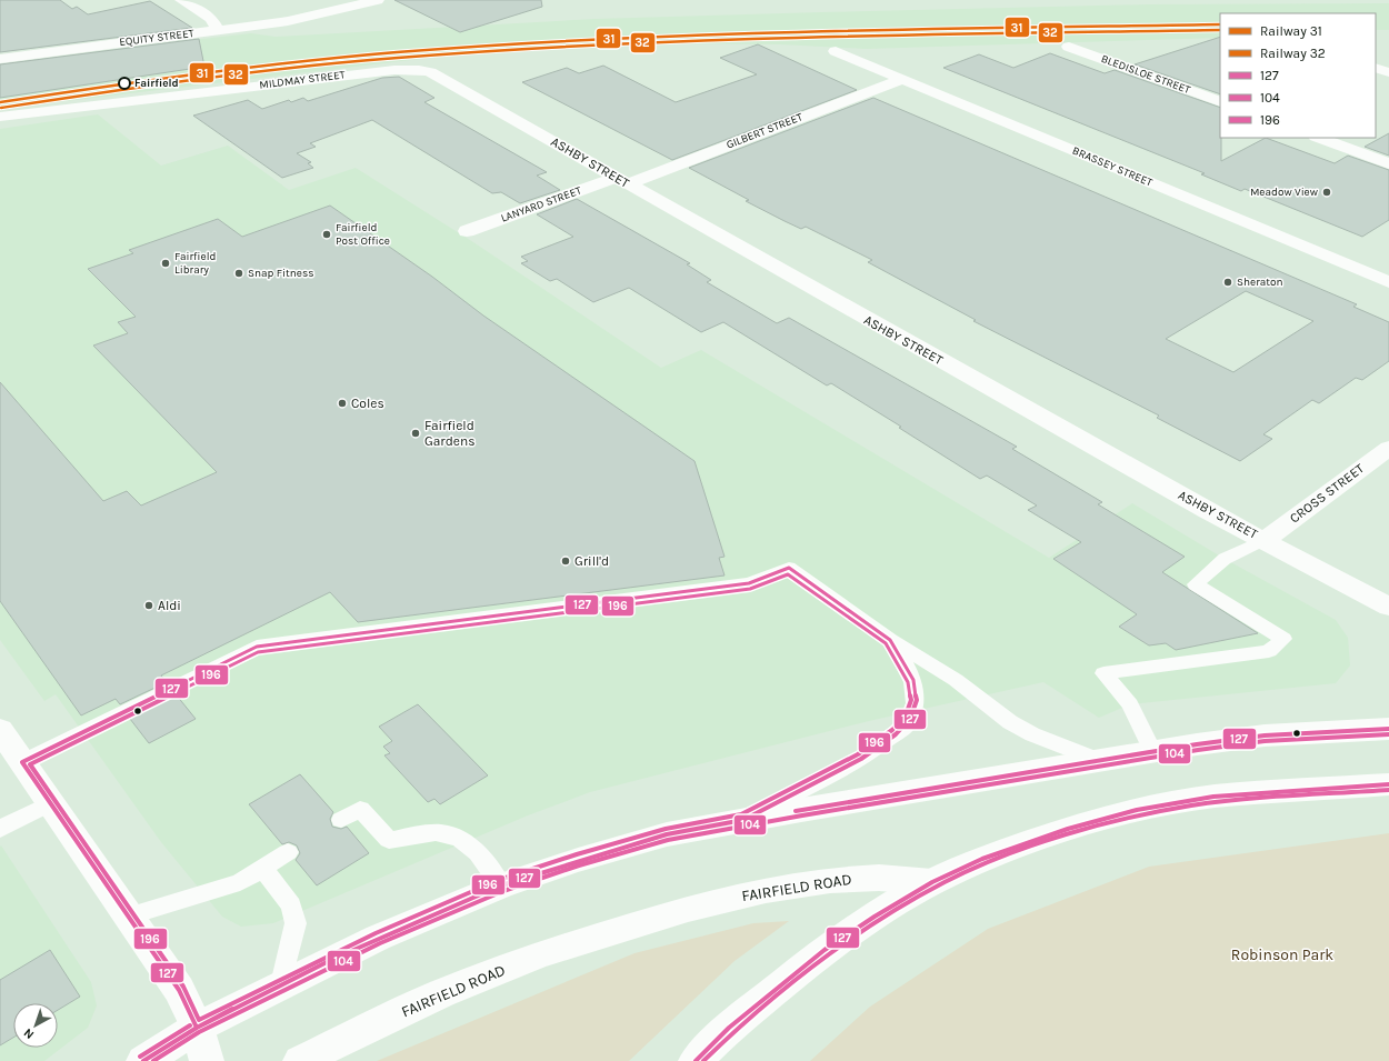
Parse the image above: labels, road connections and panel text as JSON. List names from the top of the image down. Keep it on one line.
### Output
{"streets":{"street":["EQUITY STREET","BLEDISLOE STREET","MILDMAY STREET","GILBERT STREET","ASHBY STREET","BRASSEY STREET","LANYARD STREET","CROSS STREET","FAIRFIELD ROAD"]},"crossings":[["MILDMAY STREET","ASHBY STREET"],["GILBERT STREET","ASHBY STREET"],["GILBERT STREET","BRASSEY STREET"],["GILBERT STREET","LANYARD STREET"],["ASHBY STREET","LANYARD STREET"],["ASHBY STREET","CROSS STREET"]],"parks":["Robinson Park"],"places":["Fairfield","Meadow View","Fairfield Post Office","Fairfield Library","Snap Fitness","Sheraton","Coles","Fairfield Gardens","Grill'd","Aldi"],"lines":["rail line 31","rail line 32","transit line 127","transit line 196","transit line 104"],"legend":["Railway 31","Railway 32","127","104","196"],"north":"bottom left"}
